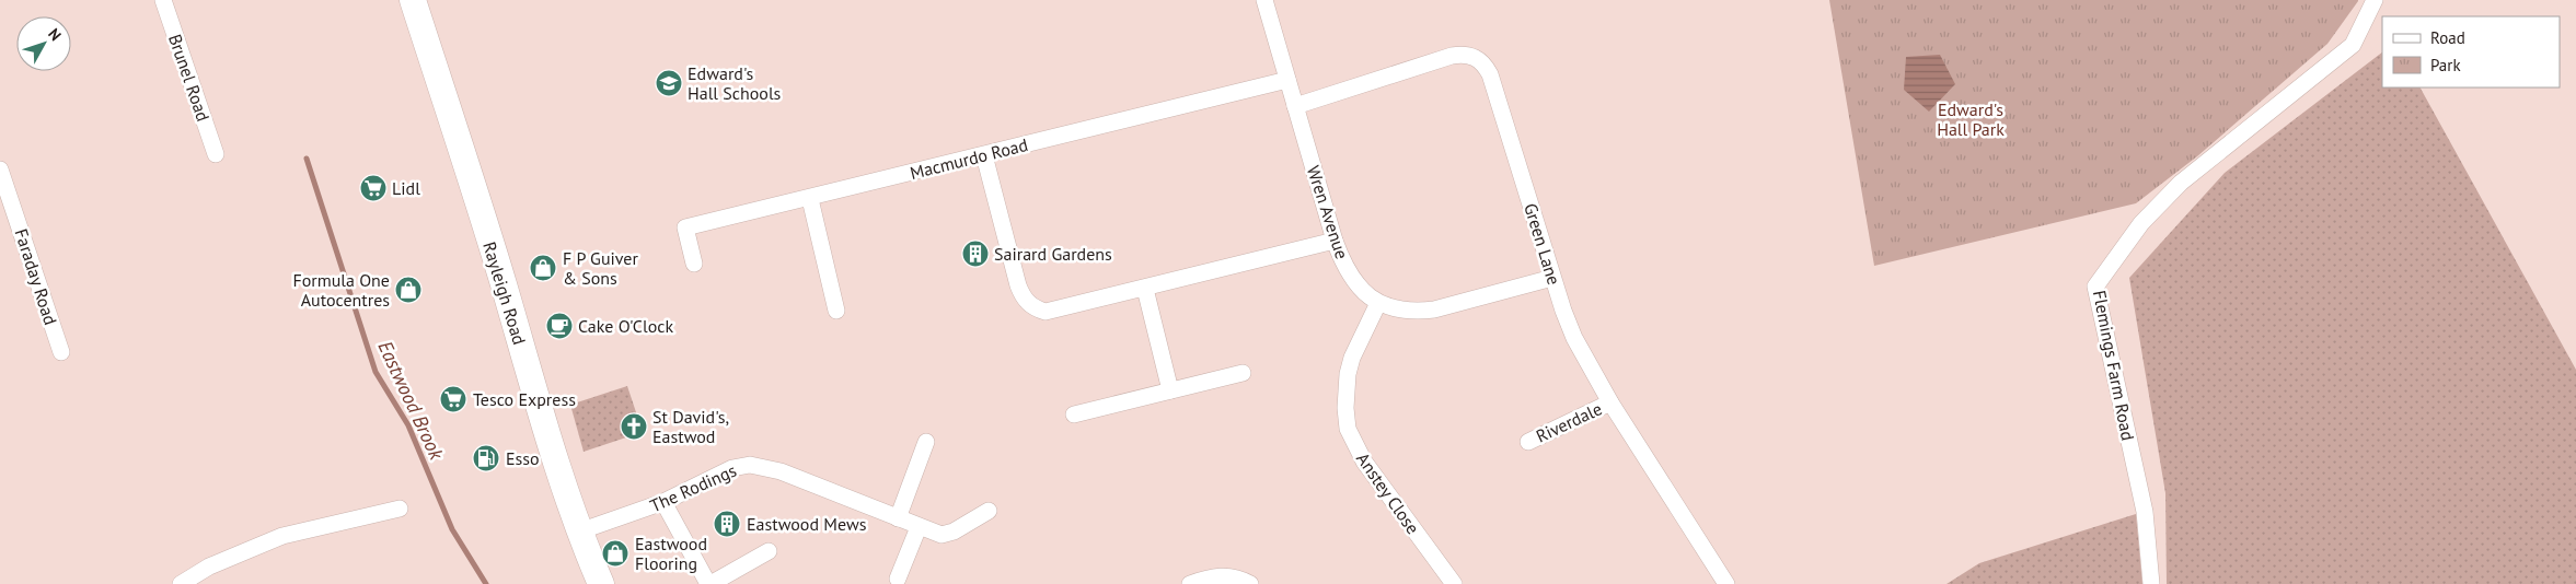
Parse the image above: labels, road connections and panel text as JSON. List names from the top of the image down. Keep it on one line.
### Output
{"streets":{"main road":["Rayleigh Road"],"street":["Brunel Road","Macmurdo Road","Wren Avenue","Green Lane","Faraday Road","Flemings Farm Road","Riverdale","The Rodings","Anstey Close"]},"crossings":[["Macmurdo Road","Wren Avenue"],["Wren Avenue","Green Lane"],["Wren Avenue","Anstey Close"],["Green Lane","Riverdale"],["Rayleigh Road","The Rodings"]],"water":["Eastwood Brook"],"parks":["Edward's Hall Park"],"places":{"school or university":["Edward's Hall Schools"],"supermarket":["Lidl","Tesco Express"],"building":["Sairard Gardens","Eastwood Mews"],"shop":["F P Guiver & Sons","Formula One Autocentres","Eastwood Flooring"],"cafe":["Cake O'Clock"],"church":["St David's, Eastwod"],"fuel station":["Esso"]},"legend":["Road","Park"],"north":"top right"}
